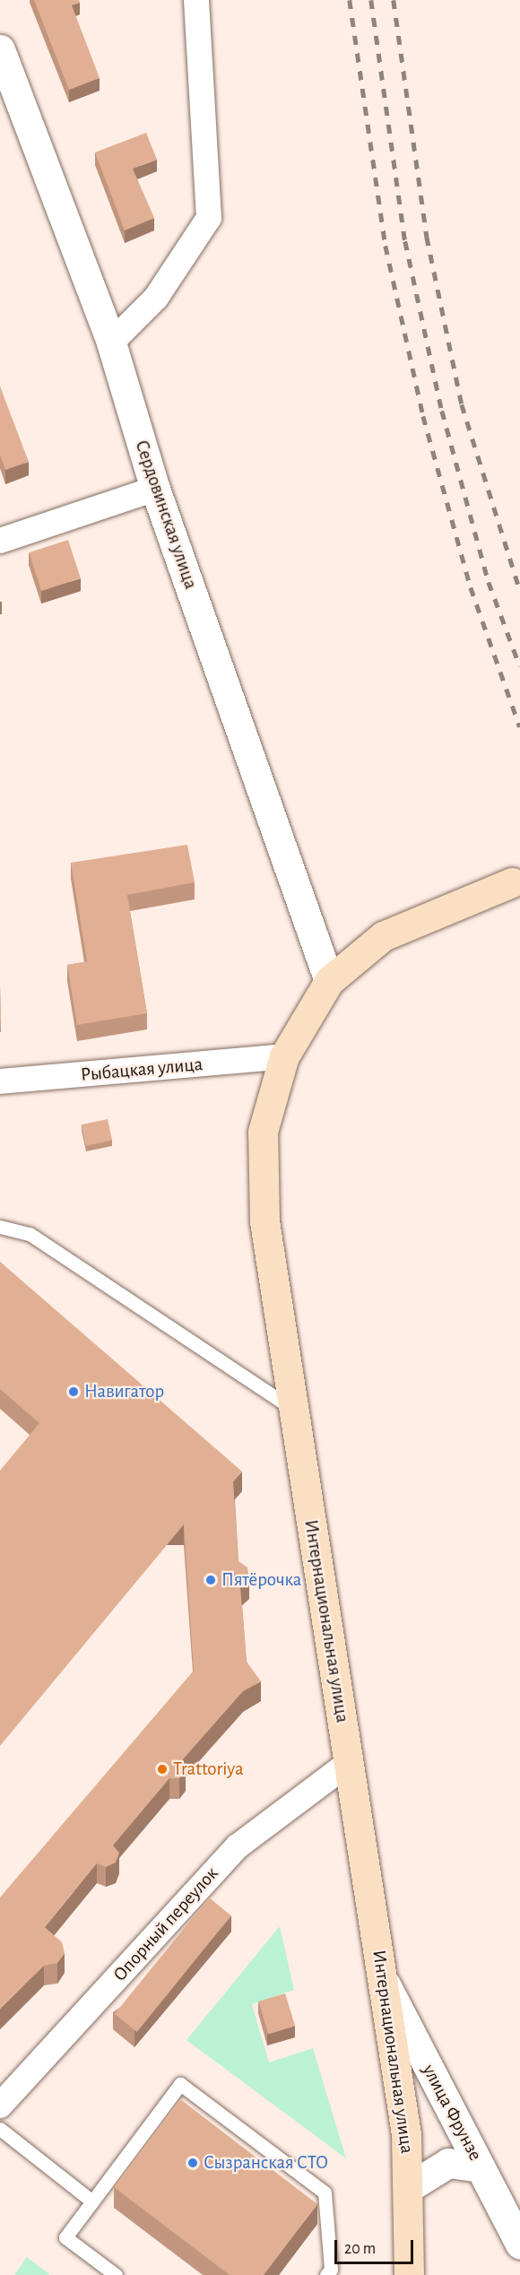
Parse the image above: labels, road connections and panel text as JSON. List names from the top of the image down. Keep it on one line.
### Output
{"streets":{"main road":["Интернациональная улица"],"street":["Сердовинская улица","Рыбацкая улица","Опорный переулок","улица Фрунзе"]},"crossings":[["Сердовинская улица","Интернациональная улица"],["Рыбацкая улица","Интернациональная улица"],["Интернациональная улица","Опорный переулок"],["Интернациональная улица","улица Фрунзе"]],"places":["Навигатор","Пятёрочка","Trattoriya","Сызранская СТО"],"scale_bar":"20 m"}
